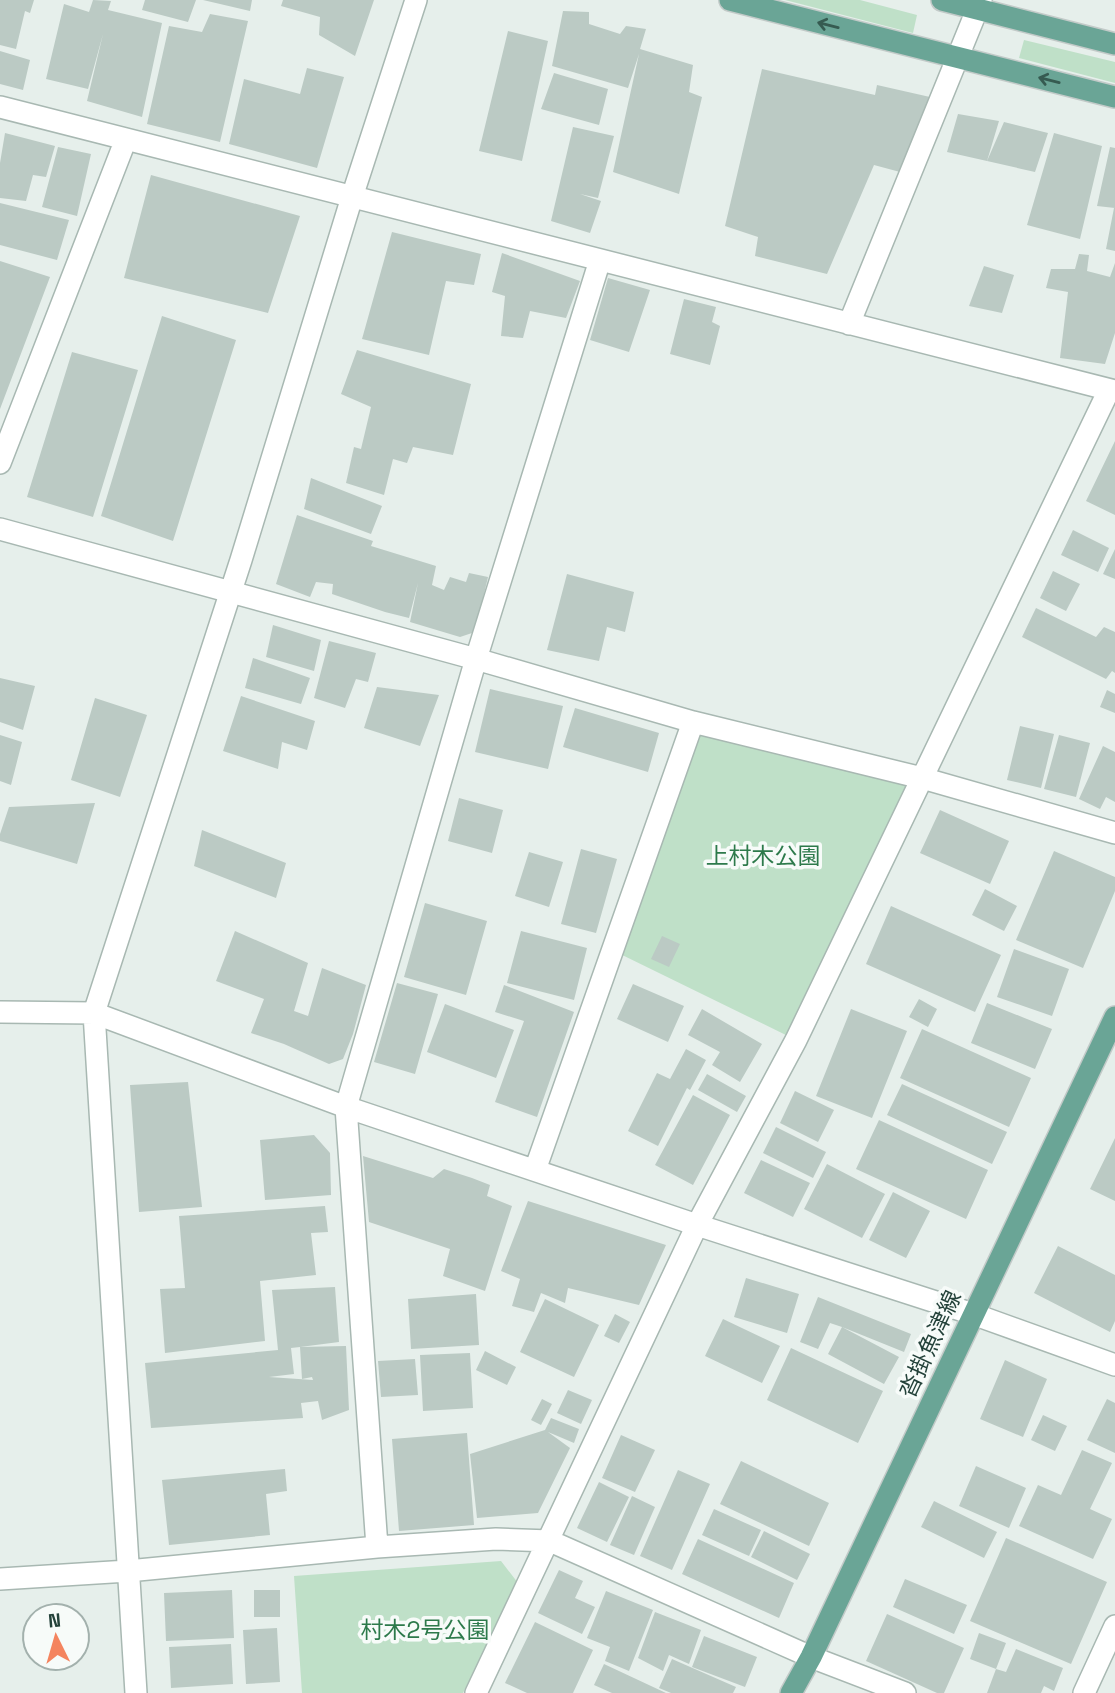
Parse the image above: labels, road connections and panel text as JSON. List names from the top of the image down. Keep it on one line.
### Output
{"streets":{"main road":["沓掛魚津線"]},"parks":["上村木公園","村木2号公園"],"north":"top"}
